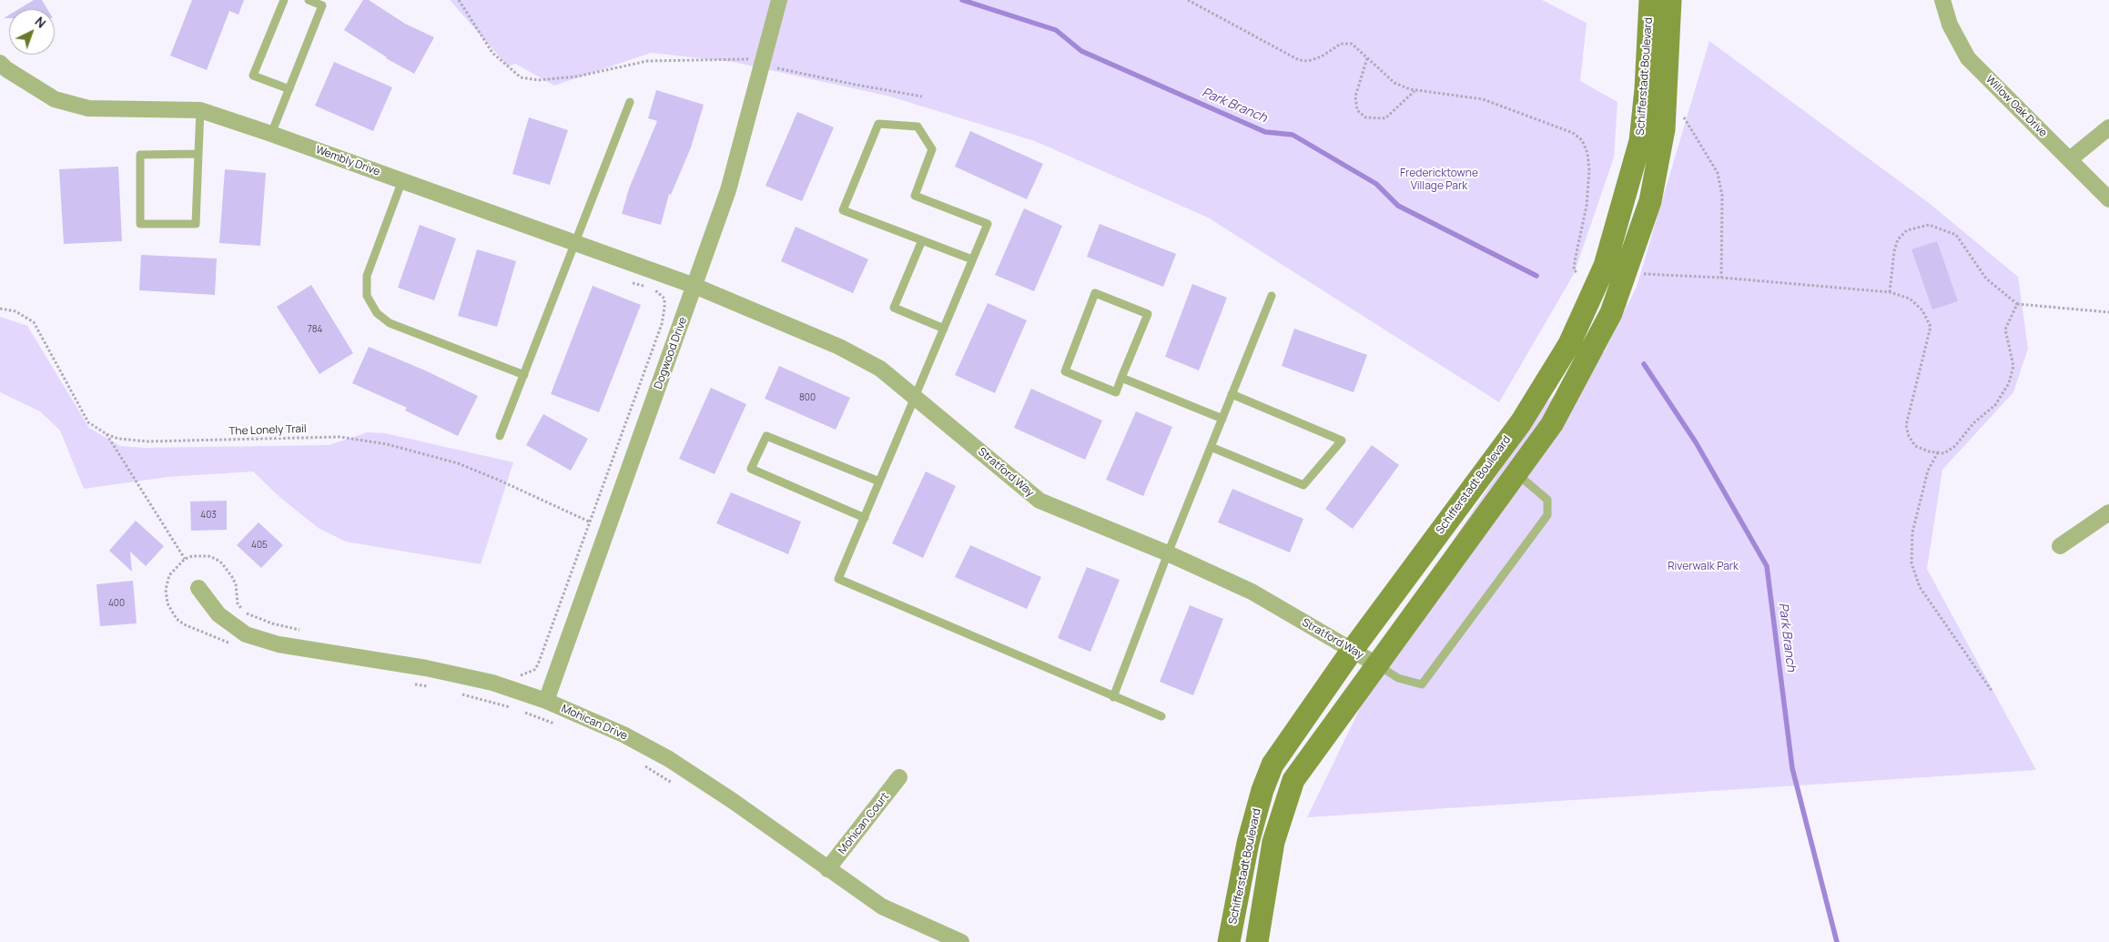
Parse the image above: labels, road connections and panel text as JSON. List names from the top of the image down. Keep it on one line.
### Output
{"streets":{"main road":["Schifferstadt Boulevard"],"street":["Willow Oak Drive","Wembly Drive","Dogwood Drive","Stratford Way","Mohican Drive","Mohican Court"],"path":["The Lonely Trail"]},"crossings":[["Schifferstadt Boulevard","Stratford Way"],["Wembly Drive","Dogwood Drive"],["Wembly Drive","Stratford Way"],["Dogwood Drive","Stratford Way"],["Dogwood Drive","Mohican Drive"],["Mohican Drive","Mohican Court"]],"water":["Park Branch"],"parks":["Fredericktowne Village Park","Riverwalk Park"],"house_numbers":["784","800","403","405","400"],"north":"top right"}
